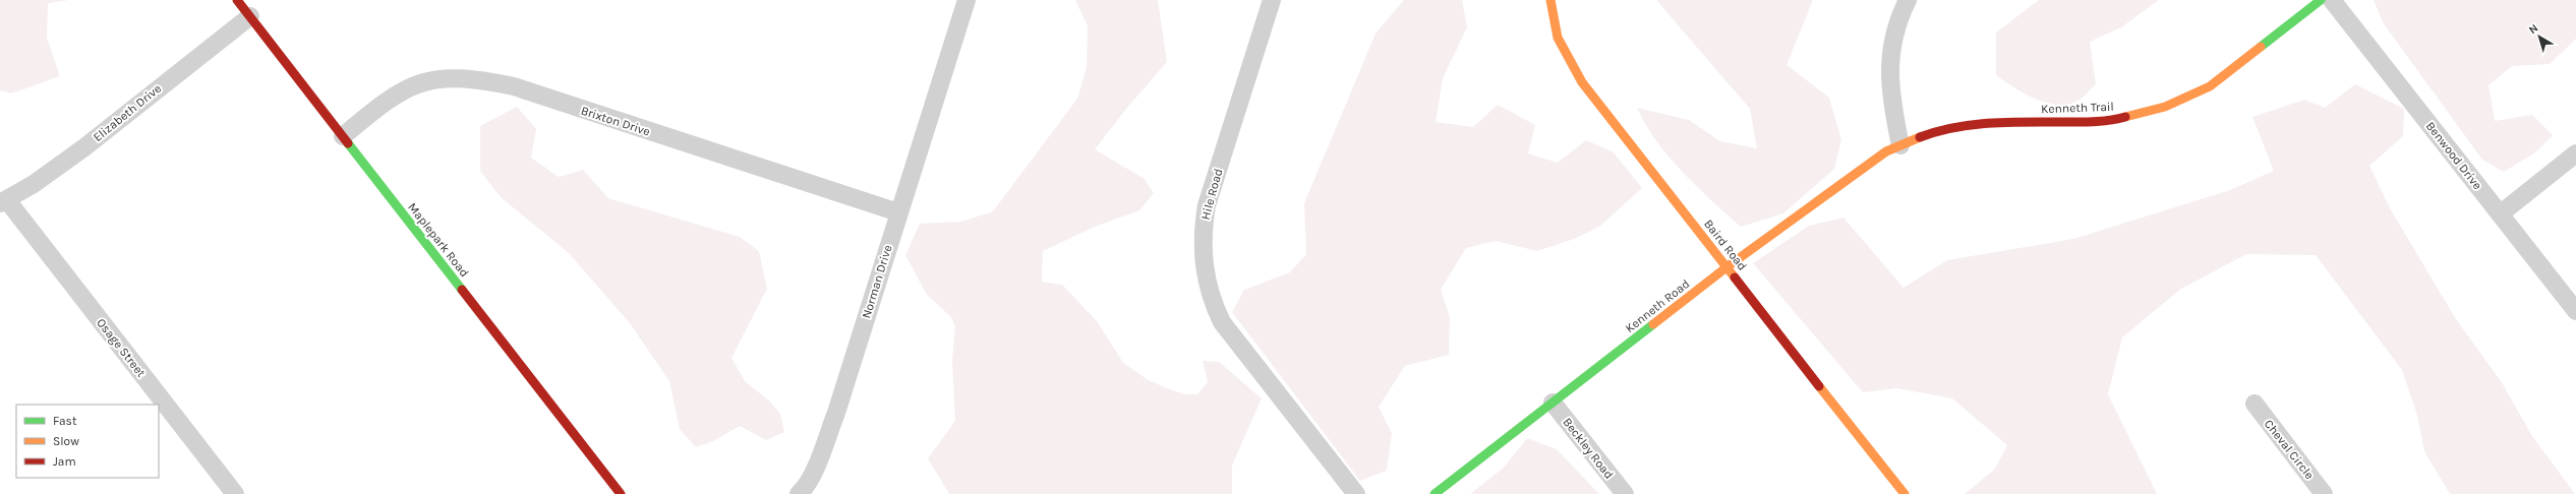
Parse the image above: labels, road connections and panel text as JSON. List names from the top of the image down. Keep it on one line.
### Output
{"streets":{"street":["Kenneth Trail","Elizabeth Drive","Brixton Drive","Benwood Drive","Hile Road","Maplepark Road","Baird Road","Norman Drive","Kenneth Road","Osage Street","Beckley Road","Cheval Circle"]},"crossings":[["Kenneth Trail","Kenneth Road"],["Elizabeth Drive","Maplepark Road"],["Elizabeth Drive","Osage Street"],["Brixton Drive","Maplepark Road"],["Brixton Drive","Norman Drive"],["Baird Road","Kenneth Road"],["Kenneth Road","Beckley Road"]],"legend":["Fast","Slow","Jam"],"north":"top left"}
